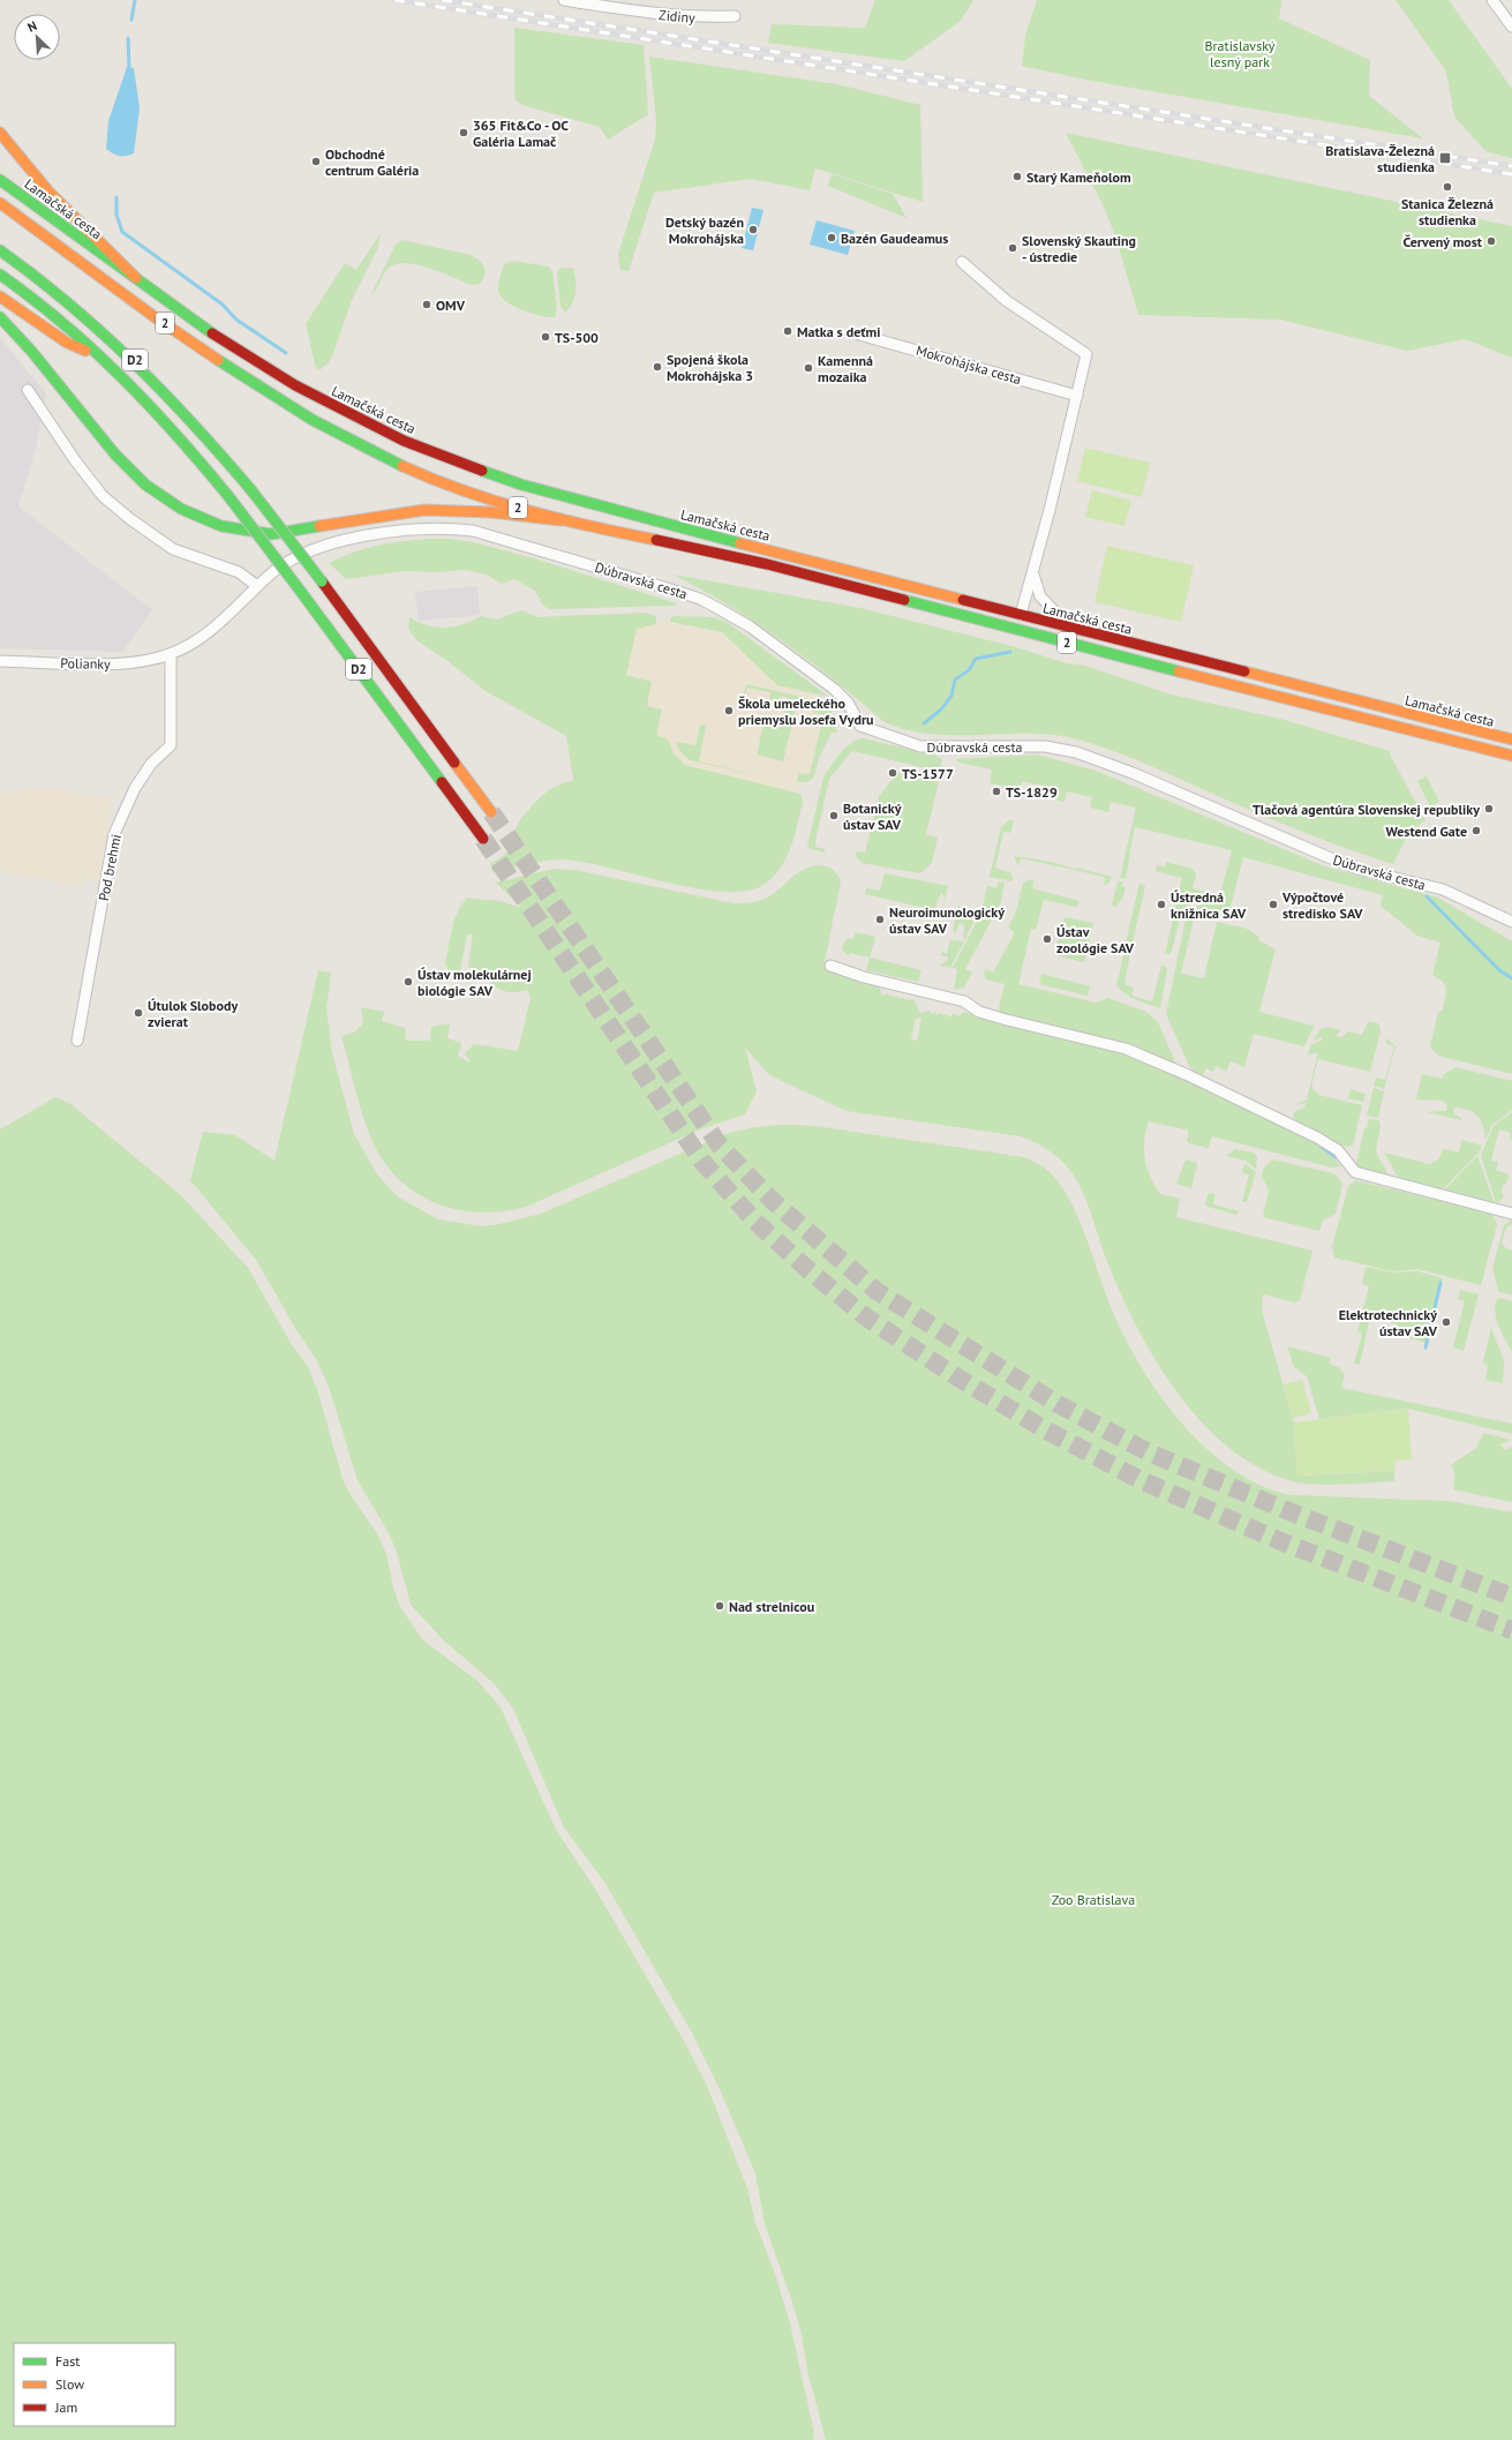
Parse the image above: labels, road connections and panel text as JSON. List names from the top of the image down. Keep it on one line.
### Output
{"streets":{"main road":["Lamačská cesta","2","D2"],"street":["Zidiny","Mokrohájska cesta","Dúbravská cesta","Polianky","Pod brehmi"]},"crossings":[["Dúbravská cesta","Polianky"],["Dúbravská cesta","Pod brehmi"],["Polianky","Pod brehmi"]],"parks":["Bratislavský lesný park","Zoo Bratislava"],"places":{"other":["365 Fit&Co - OC Galéria Lamač","Obchodné centrum Galéria","Starý Kameňolom","Stanica Železná studienka","Detský bazén Mokrohájska","Bazén Gaudeamus","Červený most","Slovenský Skauting - ústredie","OMV","Matka s deťmi","TS-500","Spojená škola Mokrohájska 3","Kamenná mozaika","Škola umeleckého priemyslu Josefa Vydru","TS-1577","TS-1829","Tlačová agentúra Slovenskej republiky","Botanický ústav SAV","Westend Gate","Ústredná knižnica SAV","Výpočtové stredisko SAV","Neuroimunologický ústav SAV","Ústav zoológie SAV","Ústav molekulárnej biológie SAV","Útulok Slobody zvierat","Elektrotechnický ústav SAV","Nad strelnicou"],"transit":["Bratislava-Železná studienka"]},"legend":["Fast","Slow","Jam"],"north":"top left"}
